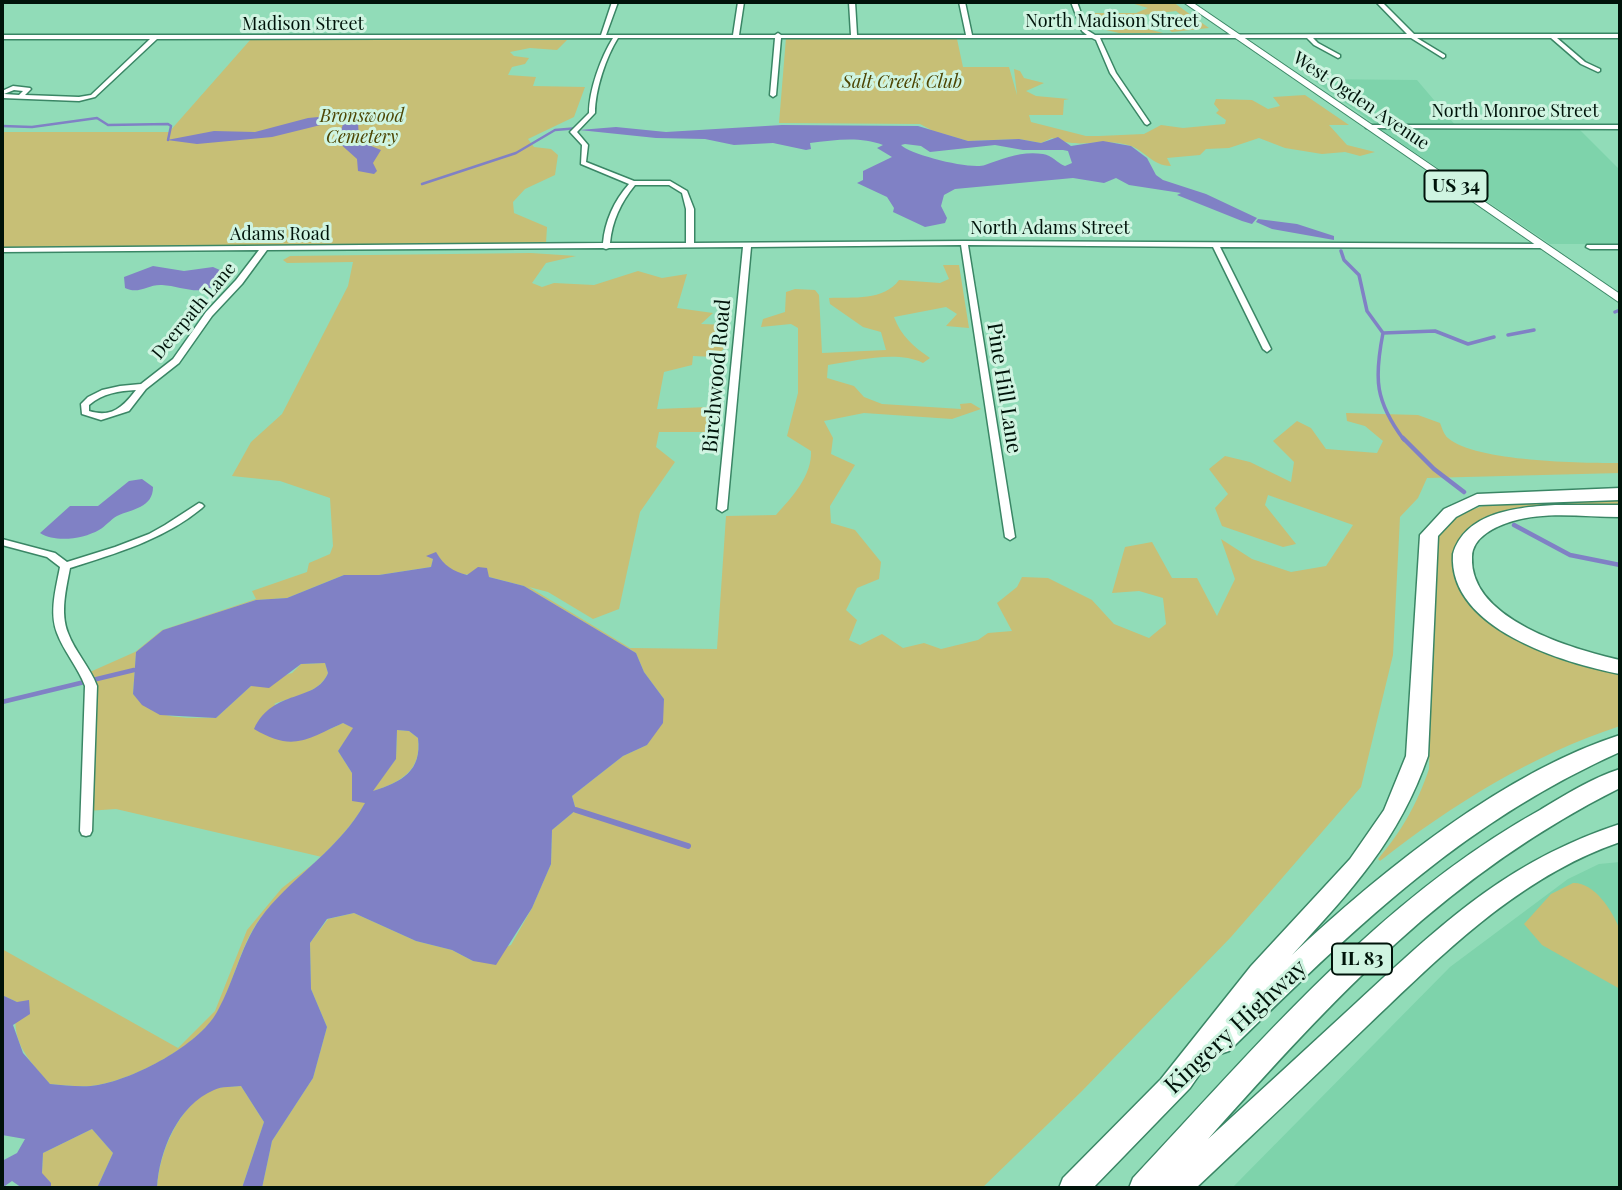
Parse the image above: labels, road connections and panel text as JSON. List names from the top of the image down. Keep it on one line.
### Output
{"streets":{"highway":["IL 83","Kingery Highway"],"main road":["West Ogden Avenue","US 34"],"street":["North Madison Street","Madison Street","North Monroe Street","North Adams Street","Adams Road","Deerpath Lane","Birchwood Road","Pine Hill Lane"]},"crossings":[["North Madison Street","Madison Street"],["North Madison Street","West Ogden Avenue"],["West Ogden Avenue","North Monroe Street"],["West Ogden Avenue","North Adams Street"],["North Adams Street","Adams Road"],["North Adams Street","Birchwood Road"],["North Adams Street","Pine Hill Lane"],["Adams Road","Deerpath Lane"]],"parks":["Salt Creek Club","Bronswood Cemetery"]}
